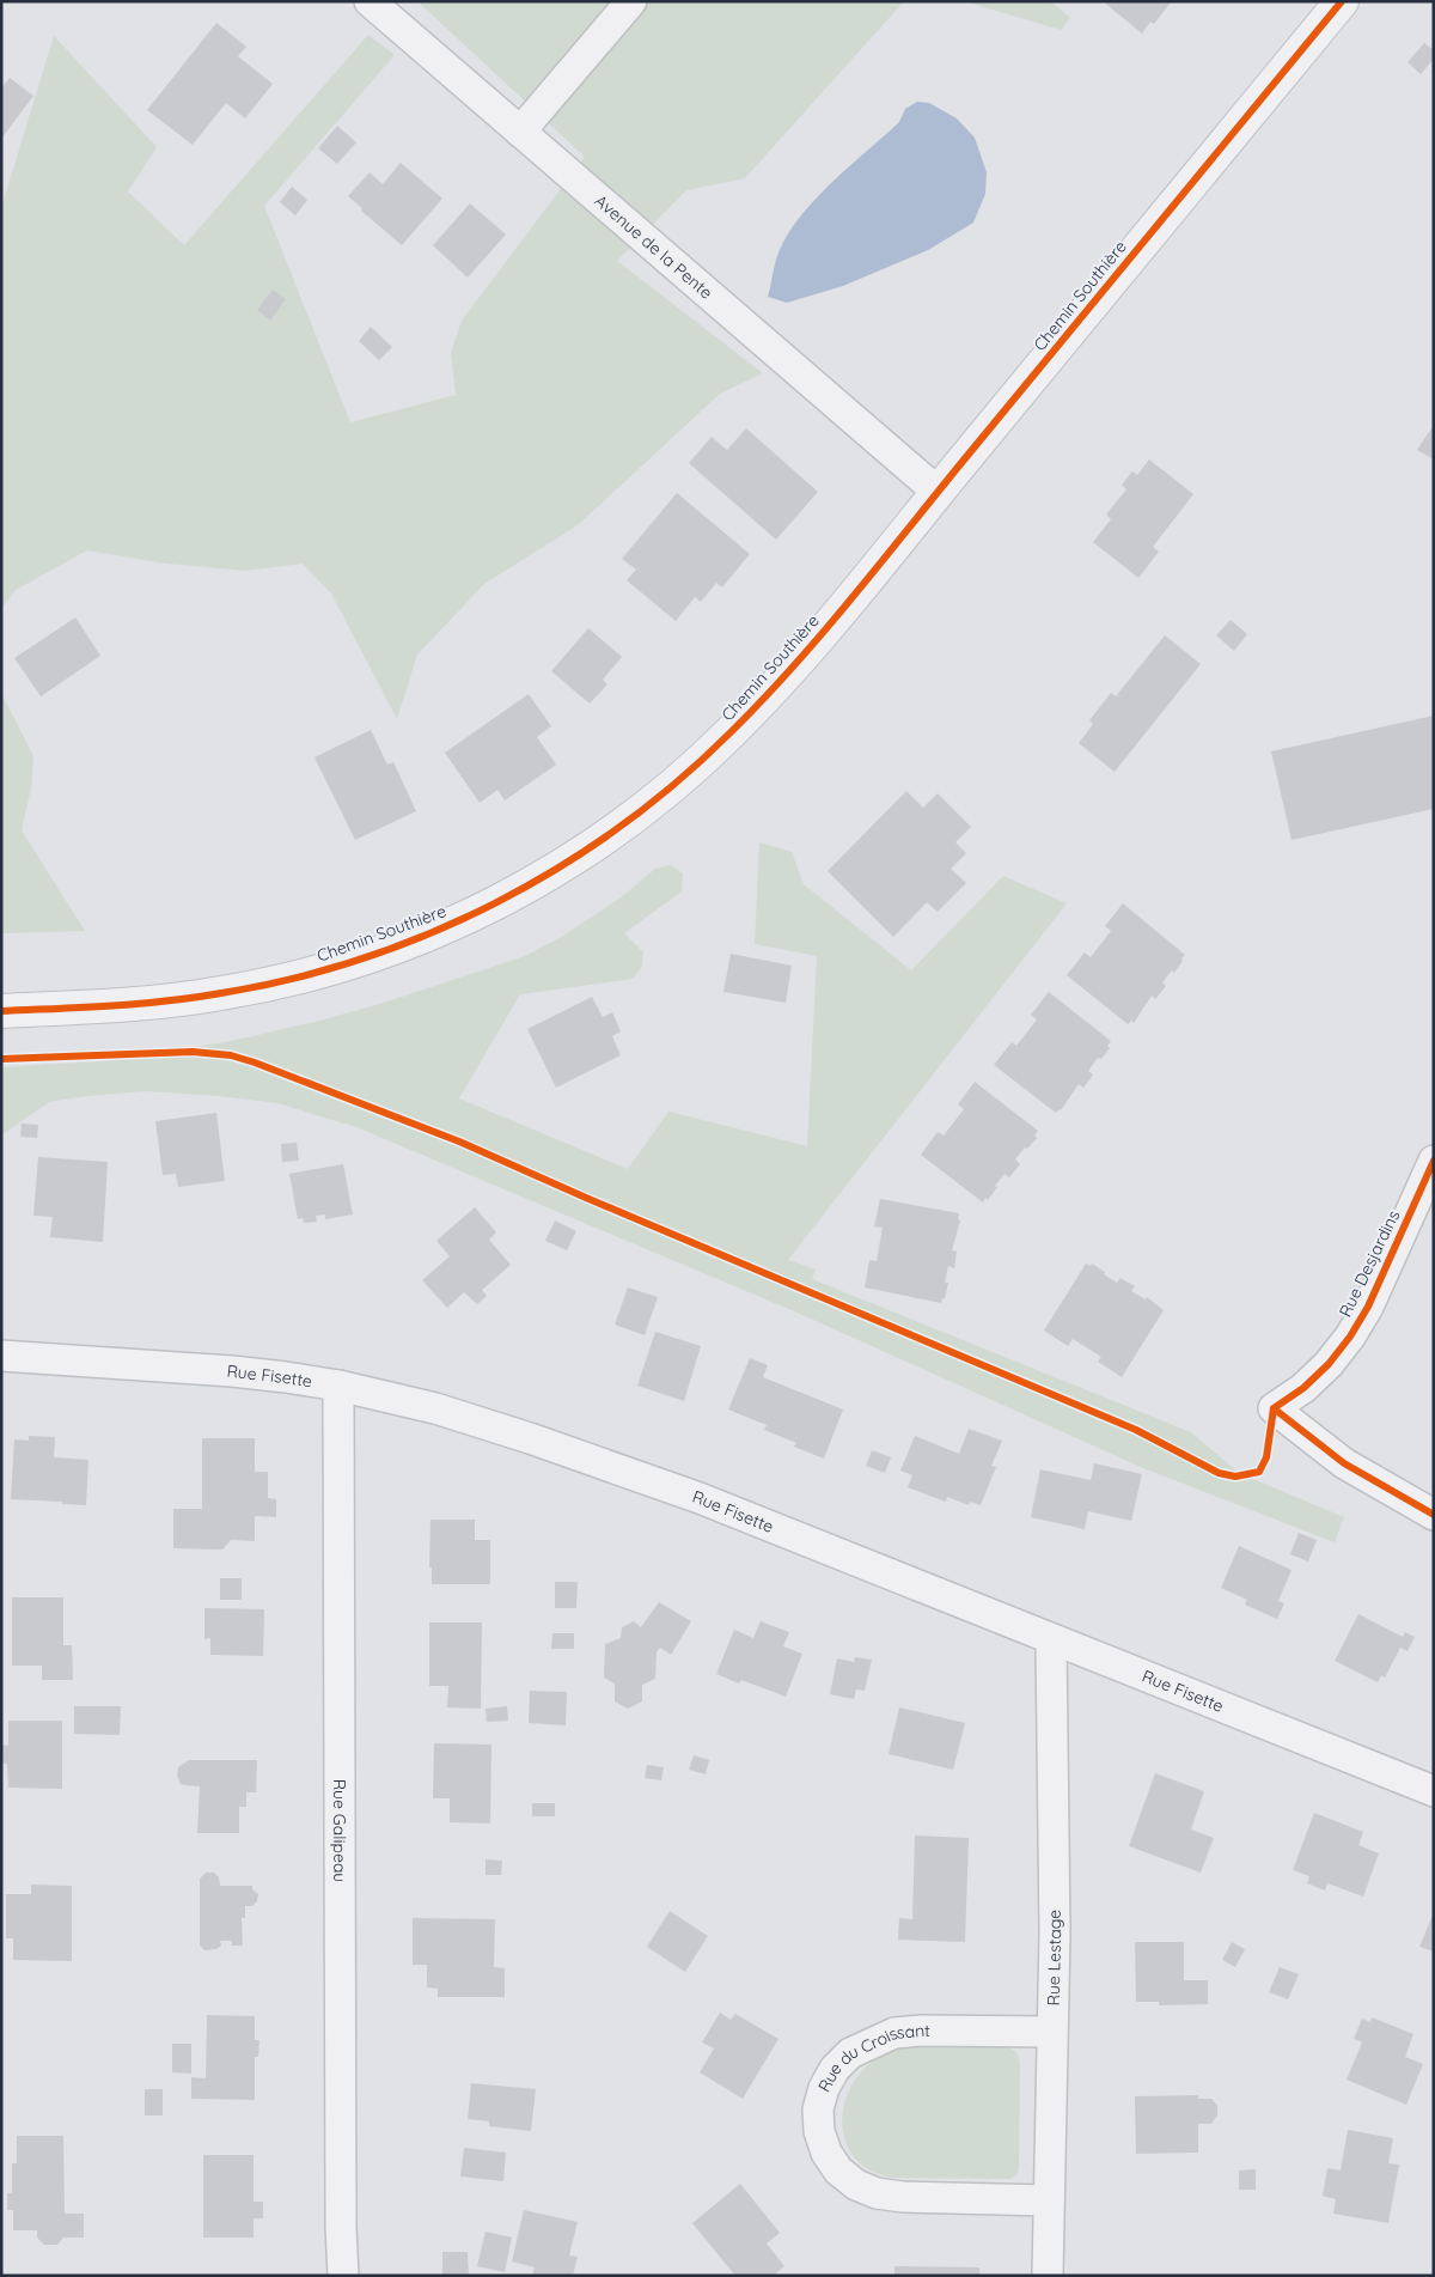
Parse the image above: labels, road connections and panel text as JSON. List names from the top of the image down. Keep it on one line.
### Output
{"streets":{"street":["Avenue de la Pente","Chemin Southière","Rue Desjardins","Rue Fisette","Rue Galipeau","Rue Lestage","Rue du Croissant"]},"crossings":[["Avenue de la Pente","Chemin Southière"],["Rue Fisette","Rue Galipeau"],["Rue Fisette","Rue Lestage"],["Rue Lestage","Rue du Croissant"]]}
